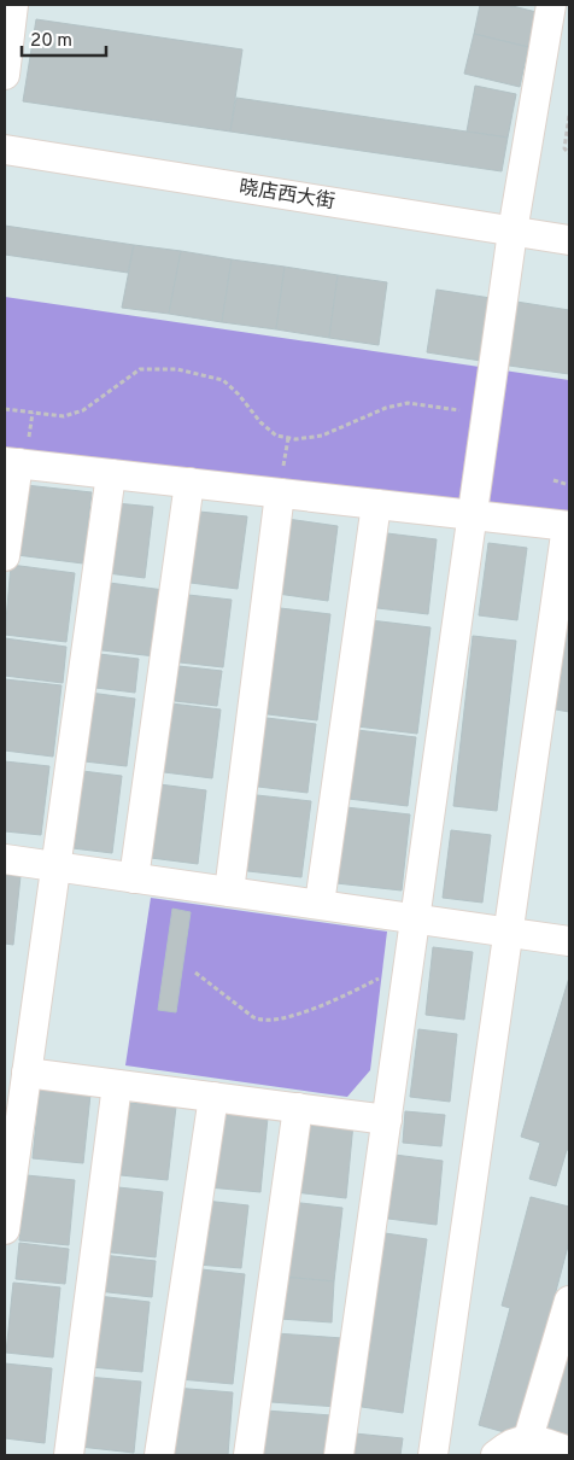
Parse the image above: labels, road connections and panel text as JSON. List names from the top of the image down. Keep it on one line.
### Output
{"streets":{"street":["晓店西大街"]},"scale_bar":"20 m"}
